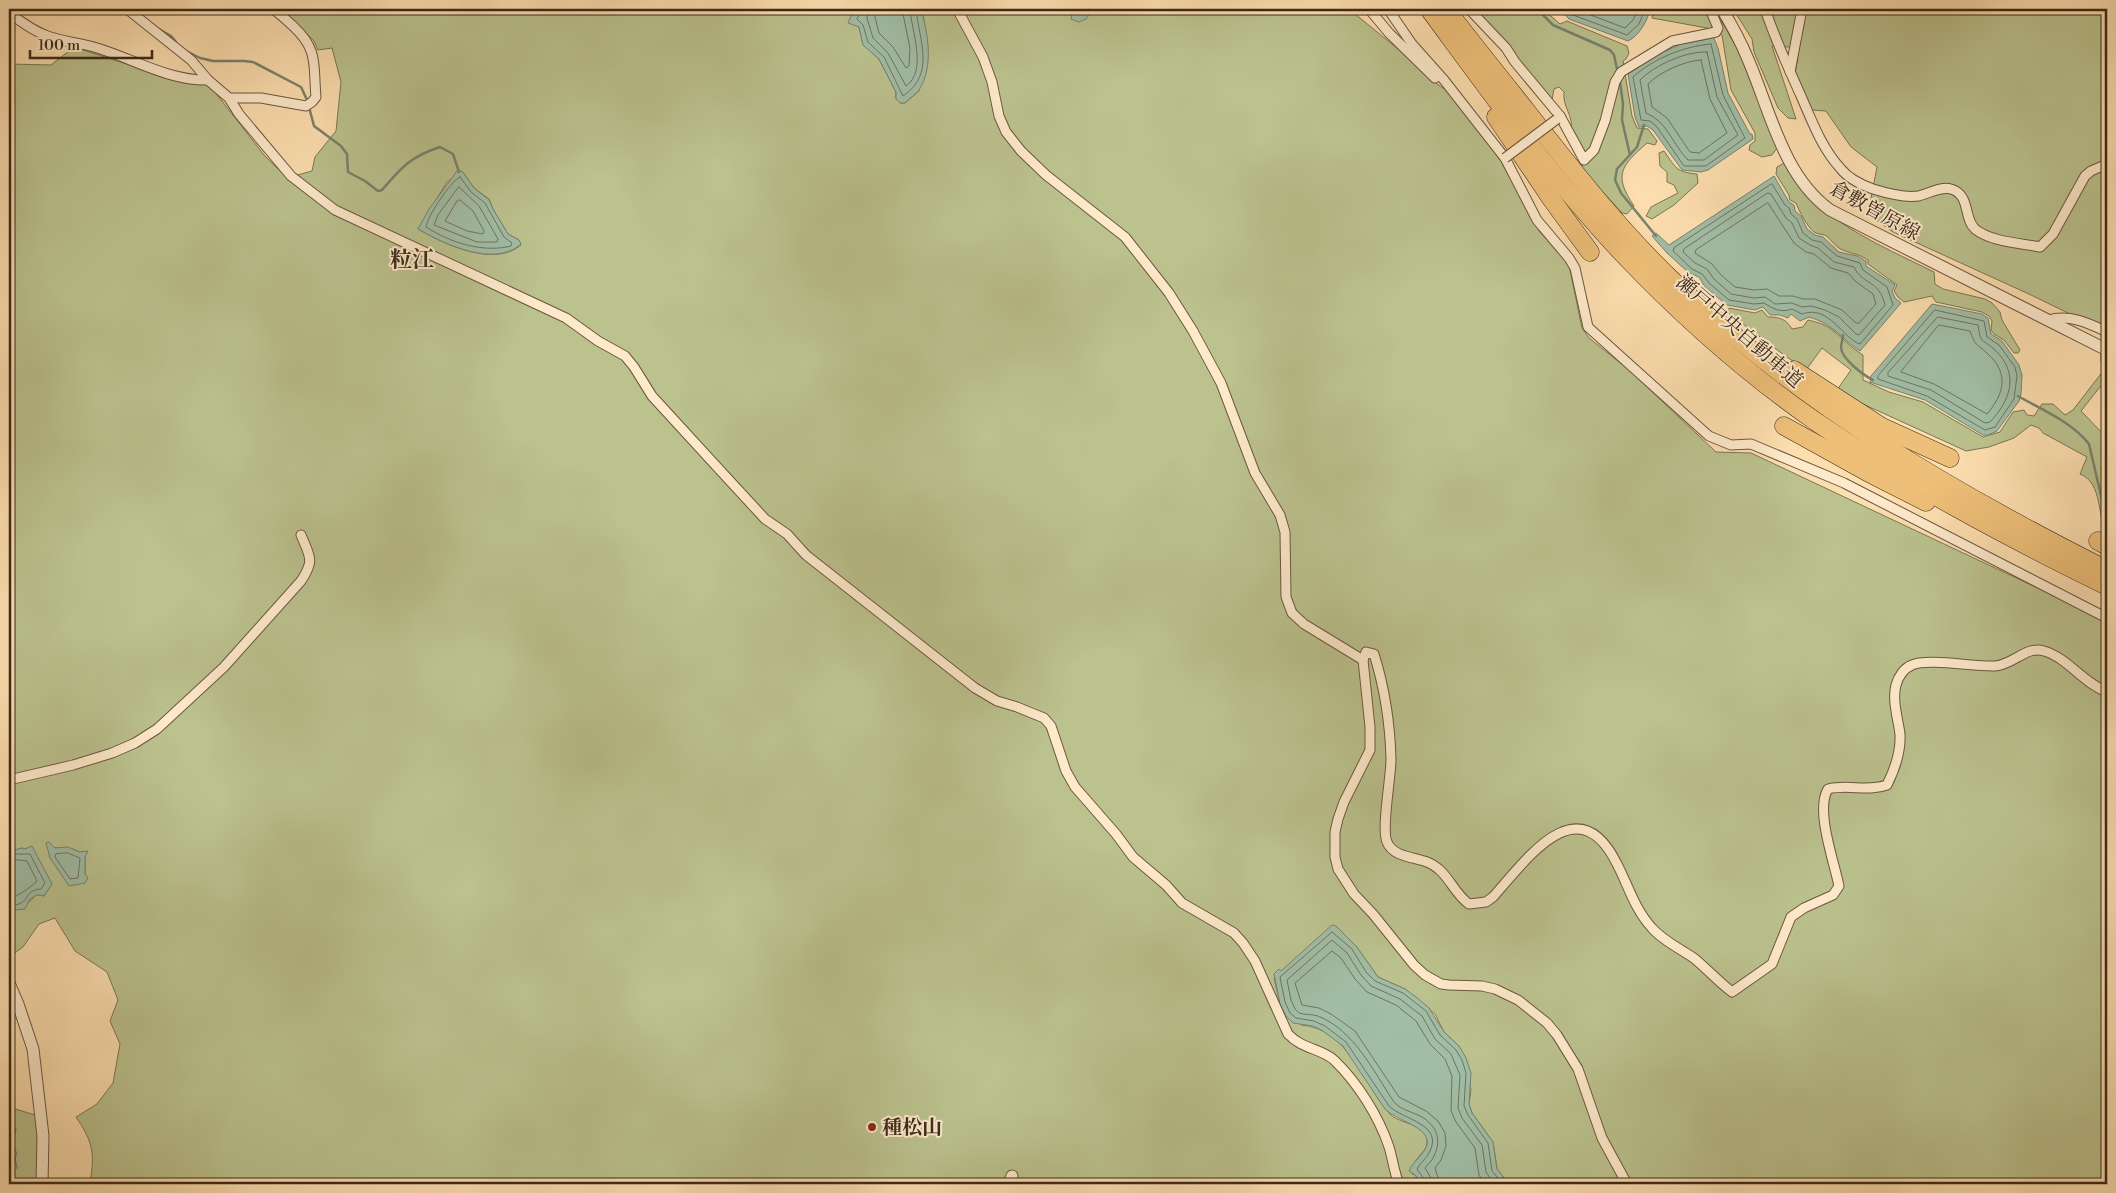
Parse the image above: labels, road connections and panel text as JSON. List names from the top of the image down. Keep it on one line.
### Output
{"streets":{"highway":["瀬戸中央自動車道"],"street":["倉敷曽原線"]},"districts":["粒江"],"places":["種松山"],"scale_bar":"100 m"}
